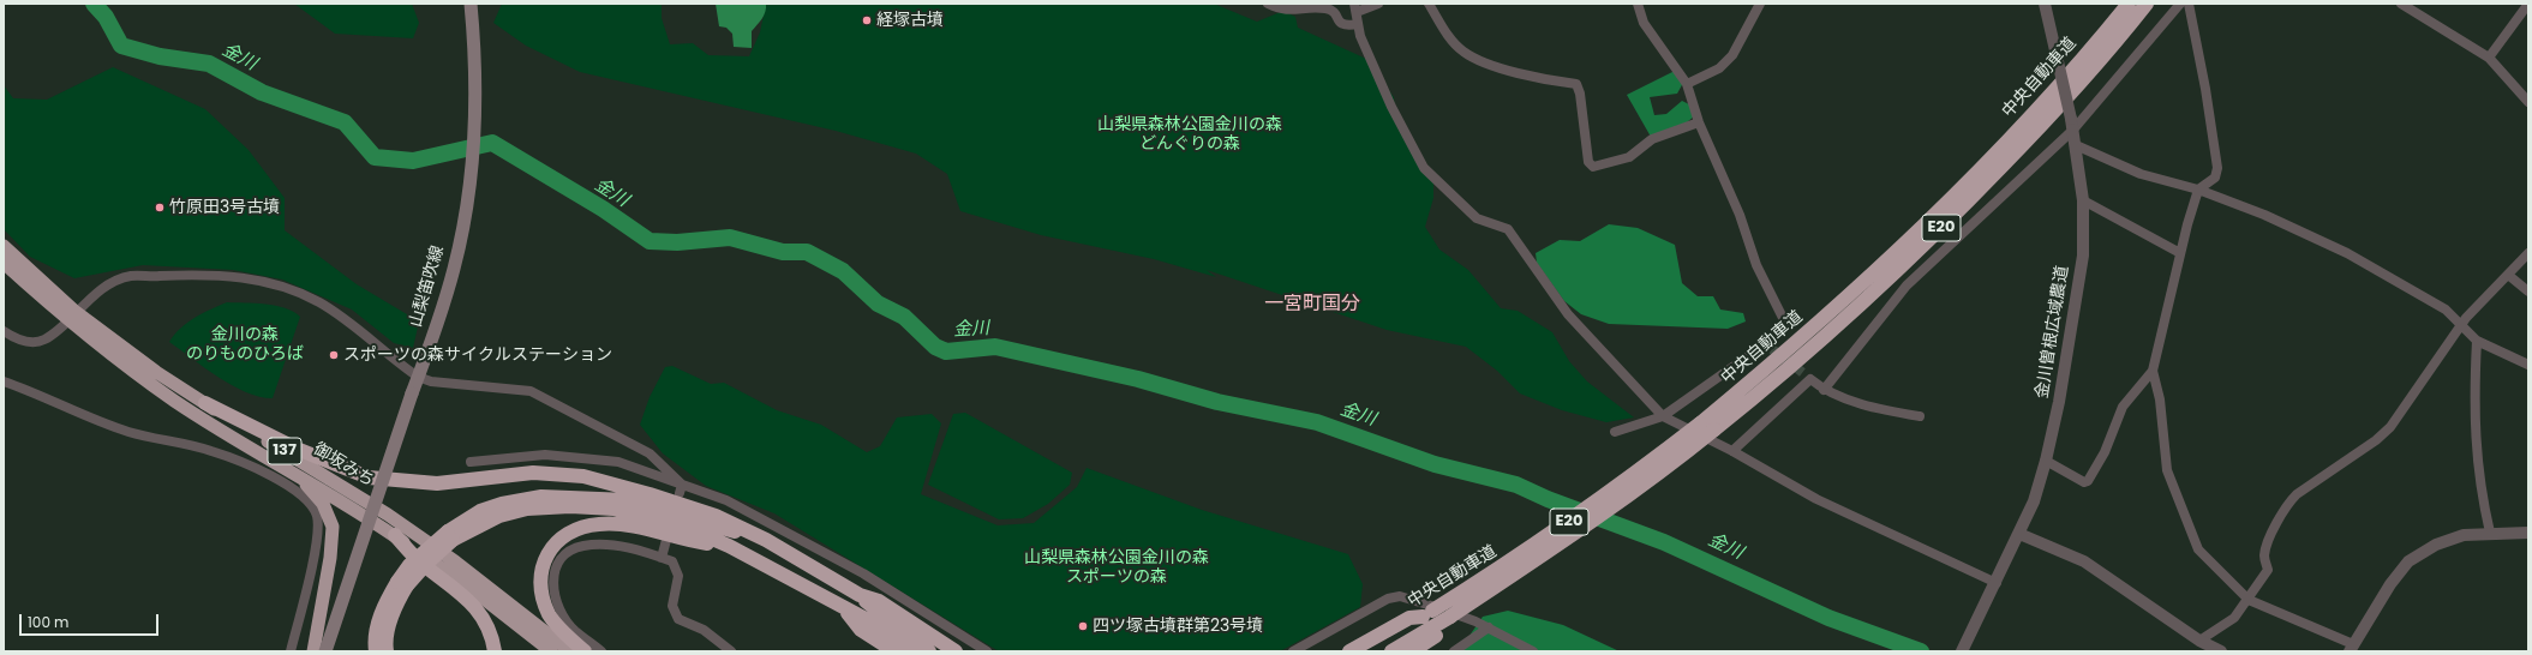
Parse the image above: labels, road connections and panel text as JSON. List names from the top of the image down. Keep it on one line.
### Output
{"streets":{"highway":["中央自動車道","E20","137","御坂みち"],"main road":["山梨笛吹線"],"street":["金川曽根広域農道"]},"districts":["一宮町国分"],"water":["金川"],"parks":["山梨県森林公園金川の森 どんぐりの森","金川の森 のりものひろば","山梨県森林公園金川の森 スポーツの森"],"places":["経塚古墳","竹原田3号古墳","スポーツの森サイクルステーション","四ツ塚古墳群第23号墳"],"scale_bar":"100 m"}
